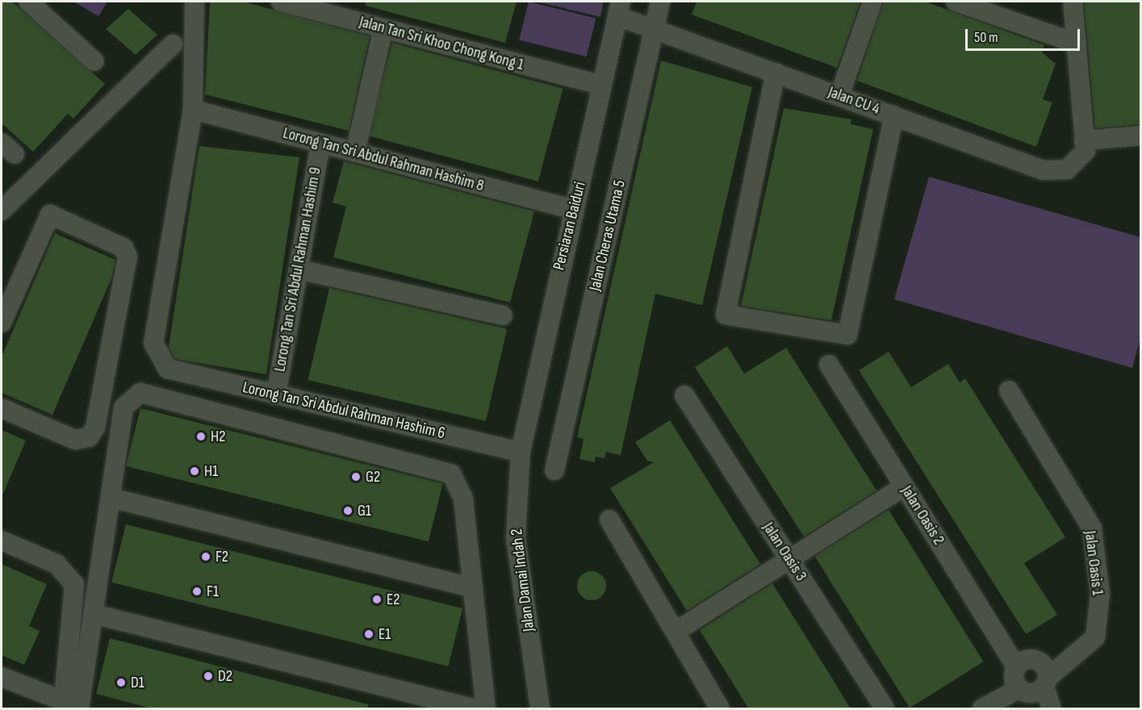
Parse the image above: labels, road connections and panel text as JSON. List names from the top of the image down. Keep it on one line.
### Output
{"streets":{"street":["Jalan Tan Sri Khoo Chong Kong 1","Jalan CU 4","Lorong Tan Sri Abdul Rahman Hashim 8","Persiaran Baiduri","Jalan Cheras Utama 5","Lorong Tan Sri Abdul Rahman Hashim 9","Lorong Tan Sri Abdul Rahman Hashim 6","Jalan Oasis 2","Jalan Oasis 3","Jalan Oasis 1","Jalan Damai Indah 2"]},"crossings":[["Jalan Tan Sri Khoo Chong Kong 1","Persiaran Baiduri"],["Jalan CU 4","Persiaran Baiduri"],["Jalan CU 4","Jalan Cheras Utama 5"],["Lorong Tan Sri Abdul Rahman Hashim 8","Persiaran Baiduri"],["Lorong Tan Sri Abdul Rahman Hashim 8","Lorong Tan Sri Abdul Rahman Hashim 9"],["Lorong Tan Sri Abdul Rahman Hashim 8","Lorong Tan Sri Abdul Rahman Hashim 6"],["Persiaran Baiduri","Lorong Tan Sri Abdul Rahman Hashim 6"],["Persiaran Baiduri","Jalan Damai Indah 2"],["Lorong Tan Sri Abdul Rahman Hashim 9","Lorong Tan Sri Abdul Rahman Hashim 6"],["Lorong Tan Sri Abdul Rahman Hashim 6","Jalan Damai Indah 2"]],"places":["H2","H1","G2","G1","F2","F1","E2","E1","D2","D1"],"scale_bar":"50 m"}
